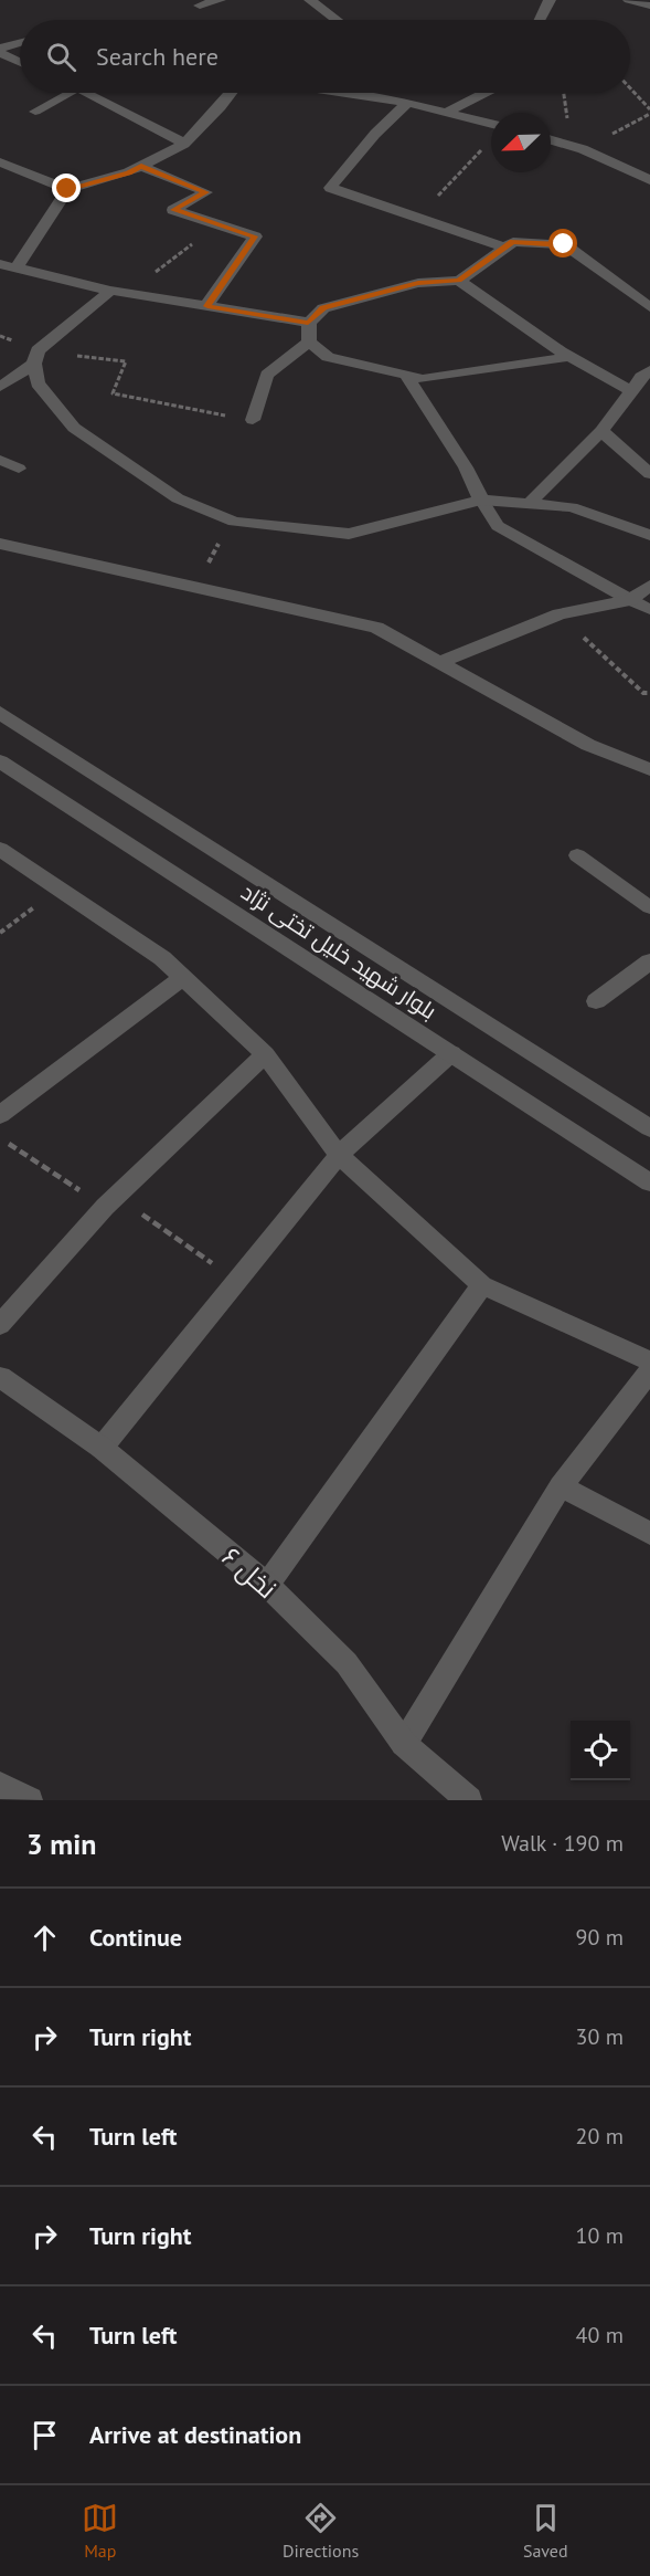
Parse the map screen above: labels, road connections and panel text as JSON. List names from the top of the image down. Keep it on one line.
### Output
{"streets":{"street":["بلوار شهید خلیل تختی نژاد","نخل ۶"]},"north":"bottom left","page":{"search":"Search here","heading":["3 min","Walk · 190 m"],"list":[["Continue","90 m"],["Turn right","30 m"],["Turn left","20 m"],["Turn right","10 m"],["Turn left","40 m"],"Arrive at destination"],"nav":["Map","Directions","Saved"]}}
